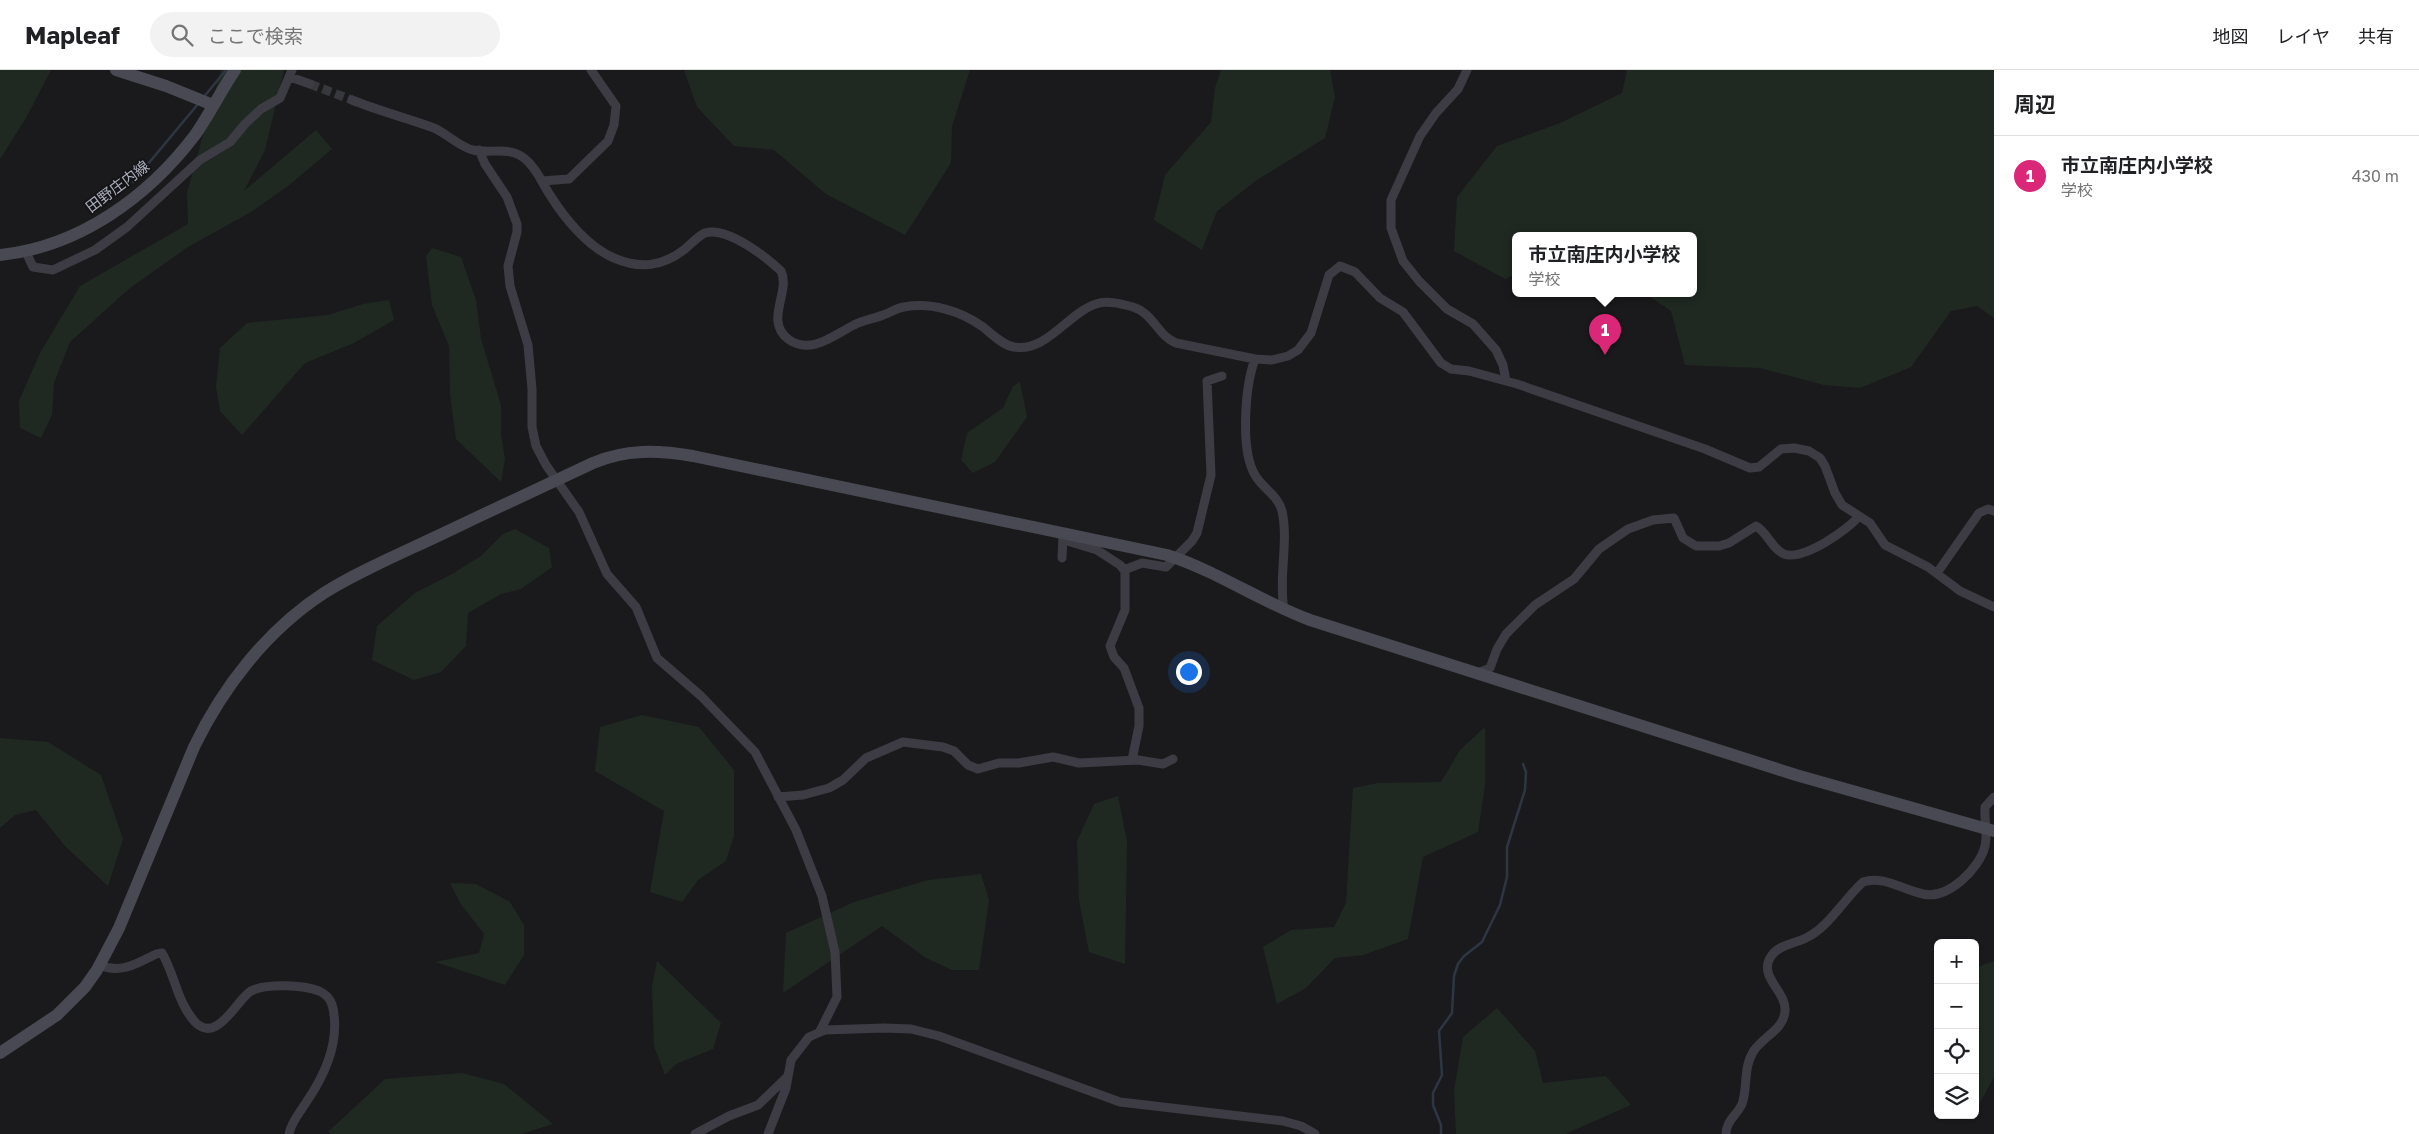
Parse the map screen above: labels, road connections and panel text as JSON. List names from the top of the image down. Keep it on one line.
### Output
{"streets":{"street":["田野庄内線"]},"page":{"header":"Mapleaf","search":"ここで検索","nav":["地図","レイヤ","共有"],"heading":"周辺","list":[{"mark":"1","name":"市立南庄内小学校","note":"学校","value":"430 m"}],"popup":["市立南庄内小学校","学校"],"pins":"1","map_buttons":["+","−"]}}
